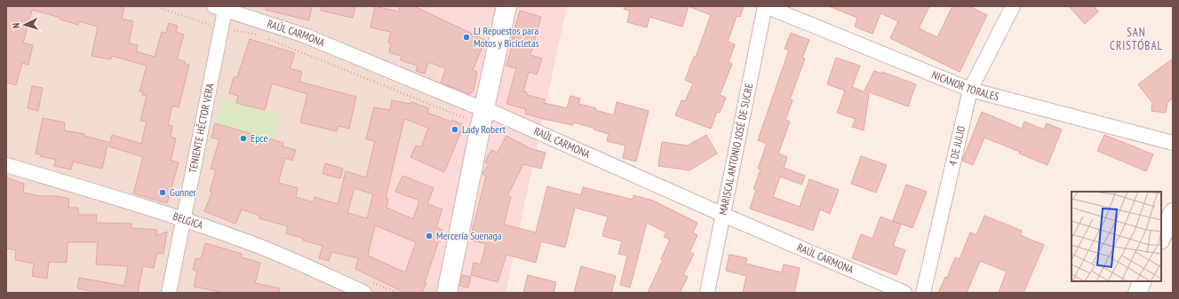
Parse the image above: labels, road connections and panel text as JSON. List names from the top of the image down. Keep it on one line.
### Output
{"streets":{"street":["RAÚL CARMONA","NICANOR TORALES","TENIENTE HÉCTOR VERA","4 DE JULIO","MARISCAL ANTONIO JOSÉ DE SUCRE","BELGICA"]},"crossings":[["RAÚL CARMONA","TENIENTE HÉCTOR VERA"],["RAÚL CARMONA","MARISCAL ANTONIO JOSÉ DE SUCRE"],["NICANOR TORALES","4 DE JULIO"],["NICANOR TORALES","MARISCAL ANTONIO JOSÉ DE SUCRE"],["TENIENTE HÉCTOR VERA","BELGICA"]],"districts":["SAN CRISTÓBAL"],"places":["LJ Repuestos para Motos y Bicicletas","Lady Robert","Epce","Gunner","Mercería Suenaga"],"north":"left"}
